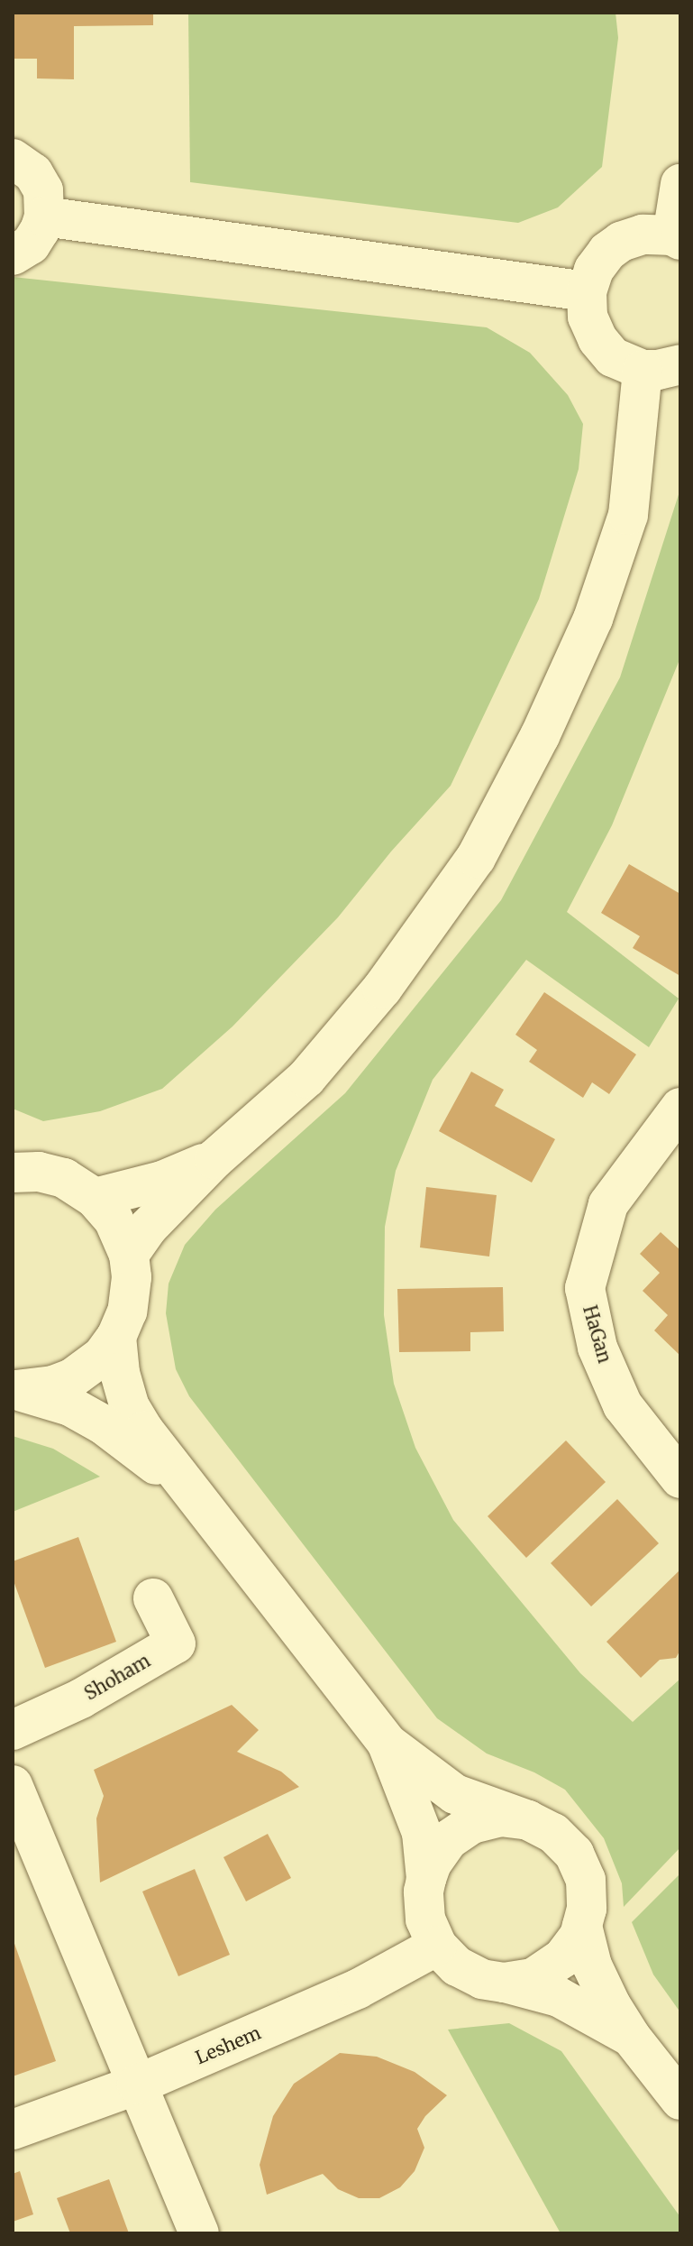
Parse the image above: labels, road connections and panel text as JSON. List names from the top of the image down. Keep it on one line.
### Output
{"streets":{"street":["HaGan","Shoham","Leshem"]}}
